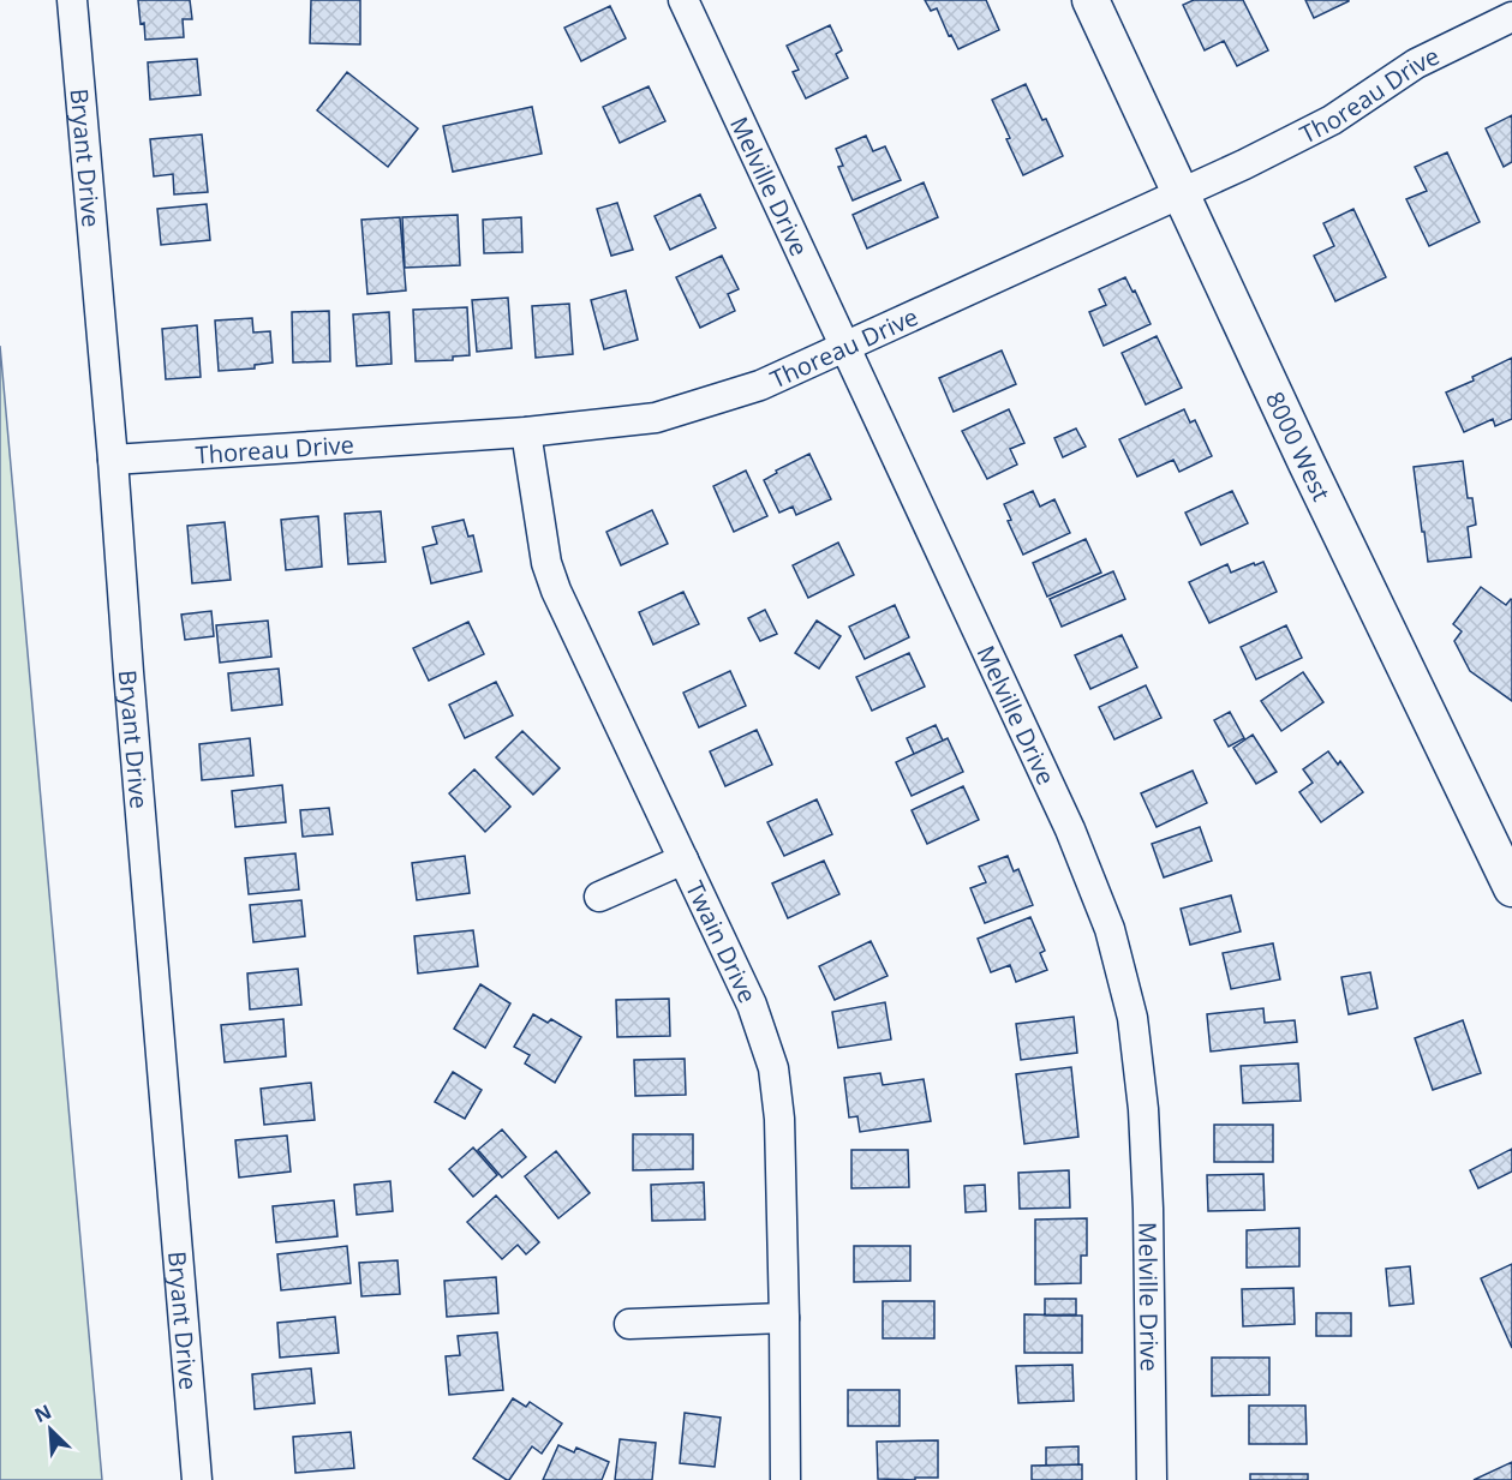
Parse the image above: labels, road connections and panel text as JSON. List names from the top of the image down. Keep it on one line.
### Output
{"streets":{"street":["Thoreau Drive","Bryant Drive","Melville Drive","8000 West","Twain Drive"]},"crossings":[["Thoreau Drive","Bryant Drive"],["Thoreau Drive","Melville Drive"],["Thoreau Drive","8000 West"],["Thoreau Drive","Twain Drive"]],"north":"top left"}
